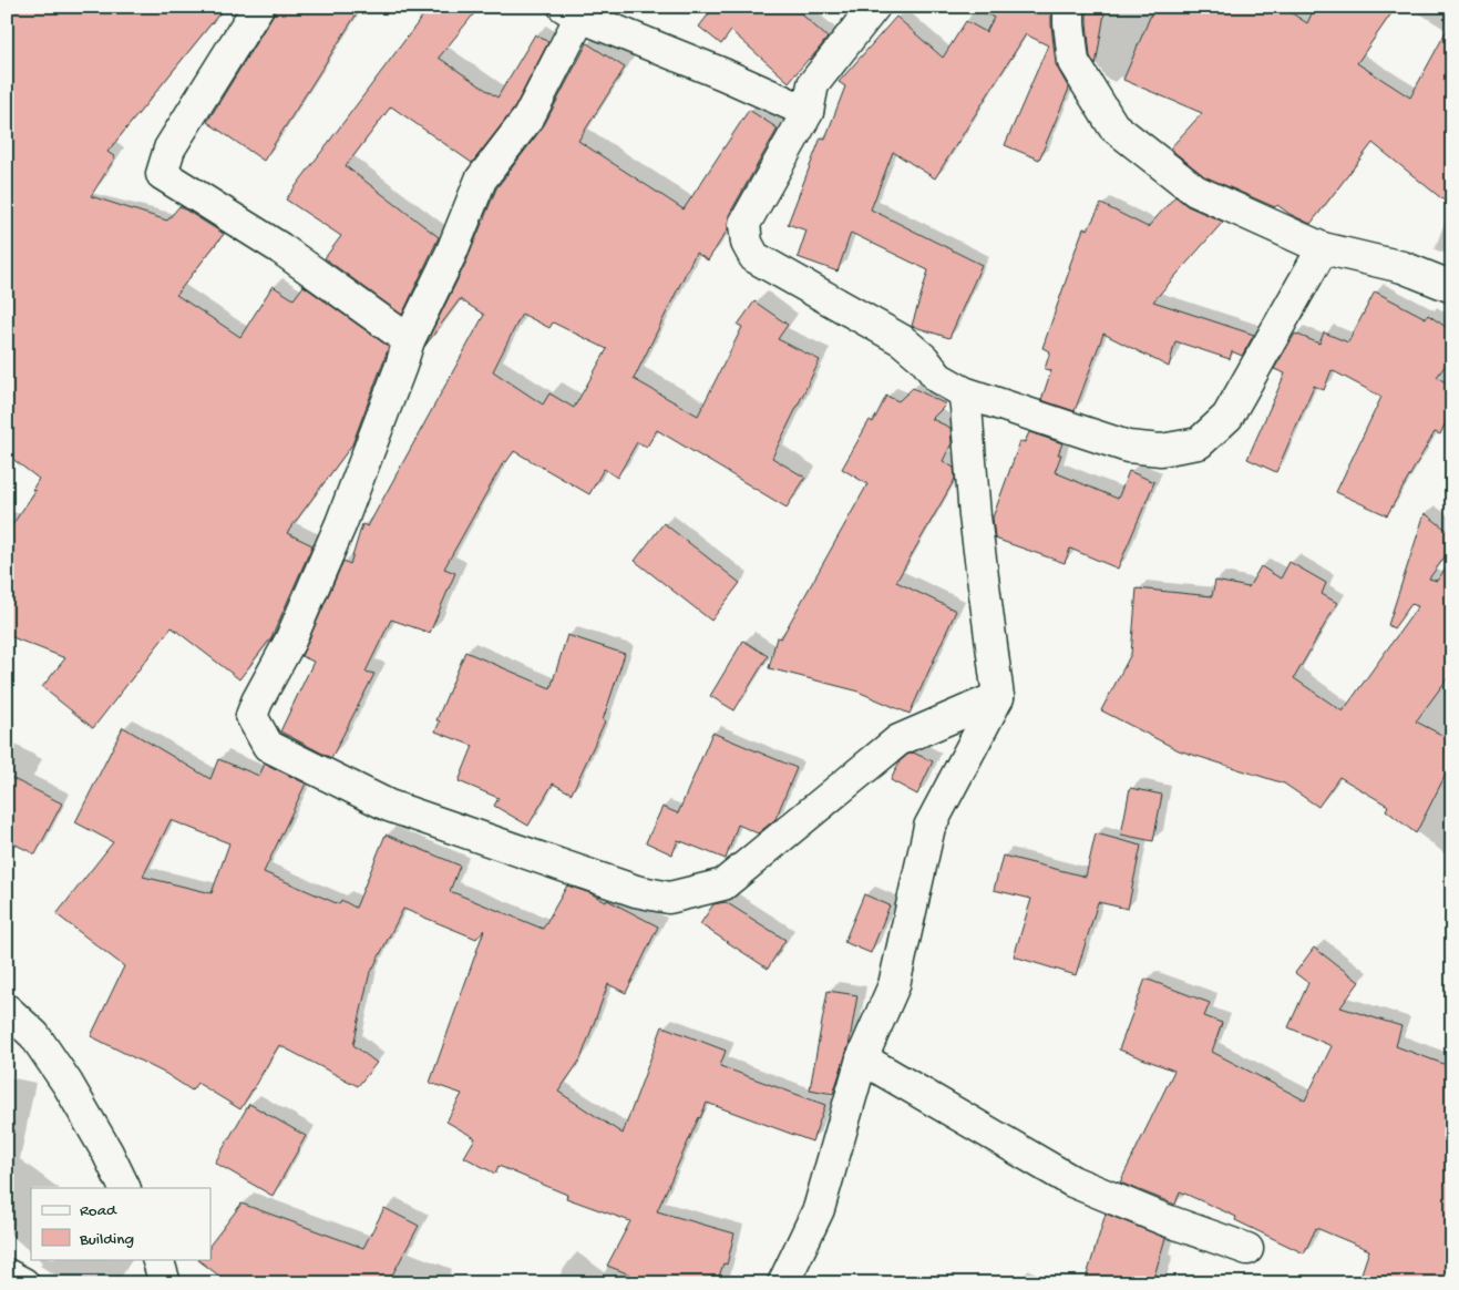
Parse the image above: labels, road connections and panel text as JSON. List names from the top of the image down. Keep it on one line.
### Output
{"legend":["Road","Building"]}
